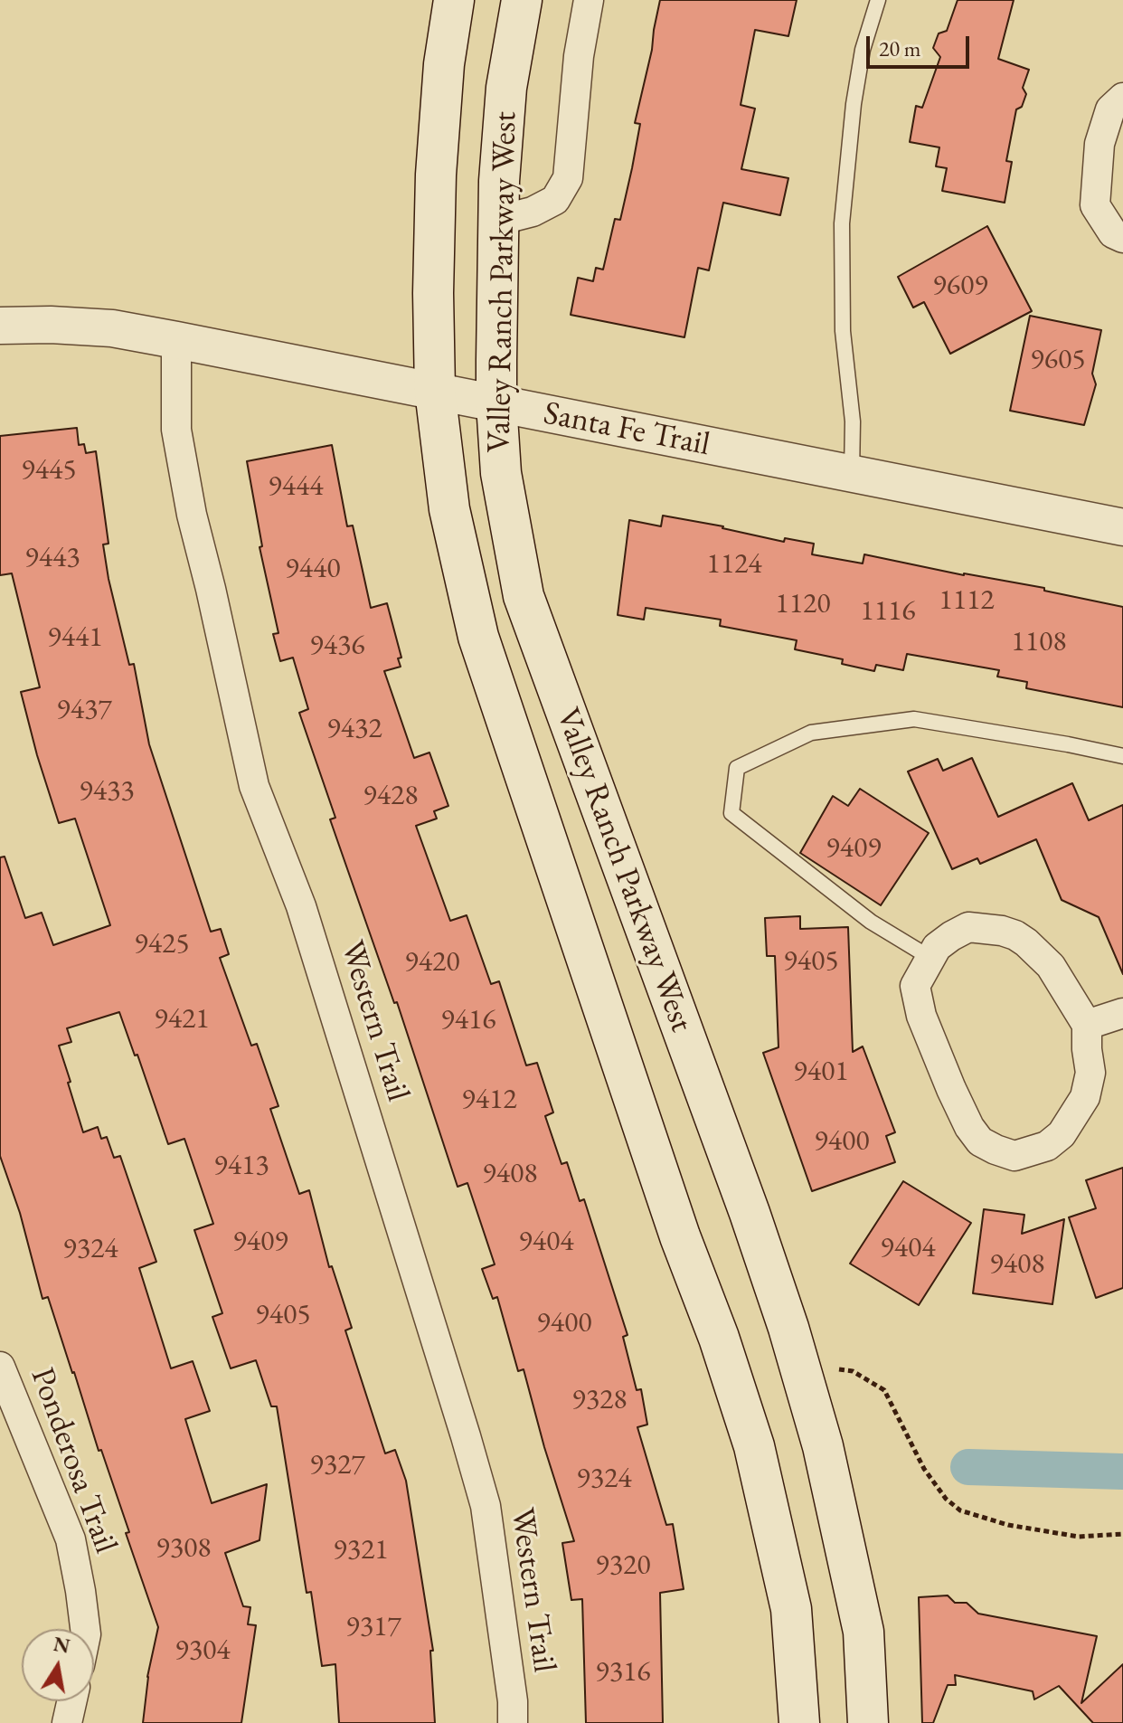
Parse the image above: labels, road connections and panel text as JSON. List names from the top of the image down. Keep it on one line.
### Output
{"streets":{"main road":["Valley Ranch Parkway West"],"street":["Santa Fe Trail","Western Trail","Ponderosa Trail"]},"crossings":[["Valley Ranch Parkway West","Santa Fe Trail"],["Santa Fe Trail","Western Trail"]],"house_numbers":["9609","9605","9445","9444","9443","1124","9440","1112","1120","1116","9441","1108","9436","9437","9432","9433","9428","9409","9425","9405","9420","9421","9416","9401","9412","9400","9413","9408","9409","9404","9404","9324","9408","9405","9400","9328","9327","9324","9308","9321","9320","9317","9304","9316"],"scale_bar":"20 m","north":"top"}
